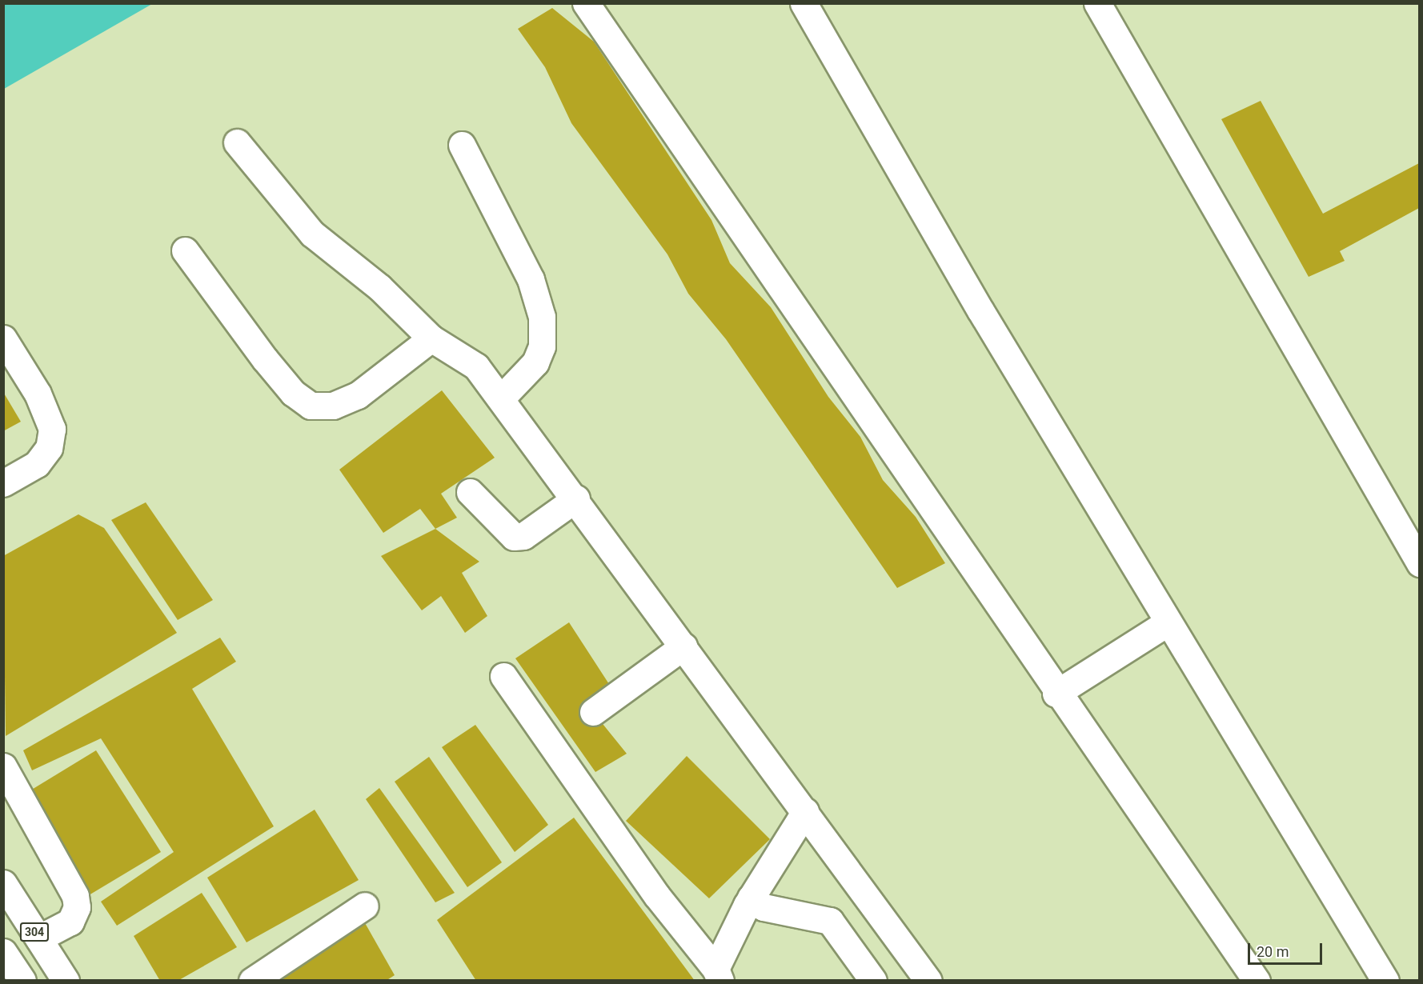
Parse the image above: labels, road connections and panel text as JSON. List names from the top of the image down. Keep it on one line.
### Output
{"streets":{"main road":["304"]},"scale_bar":"20 m"}
